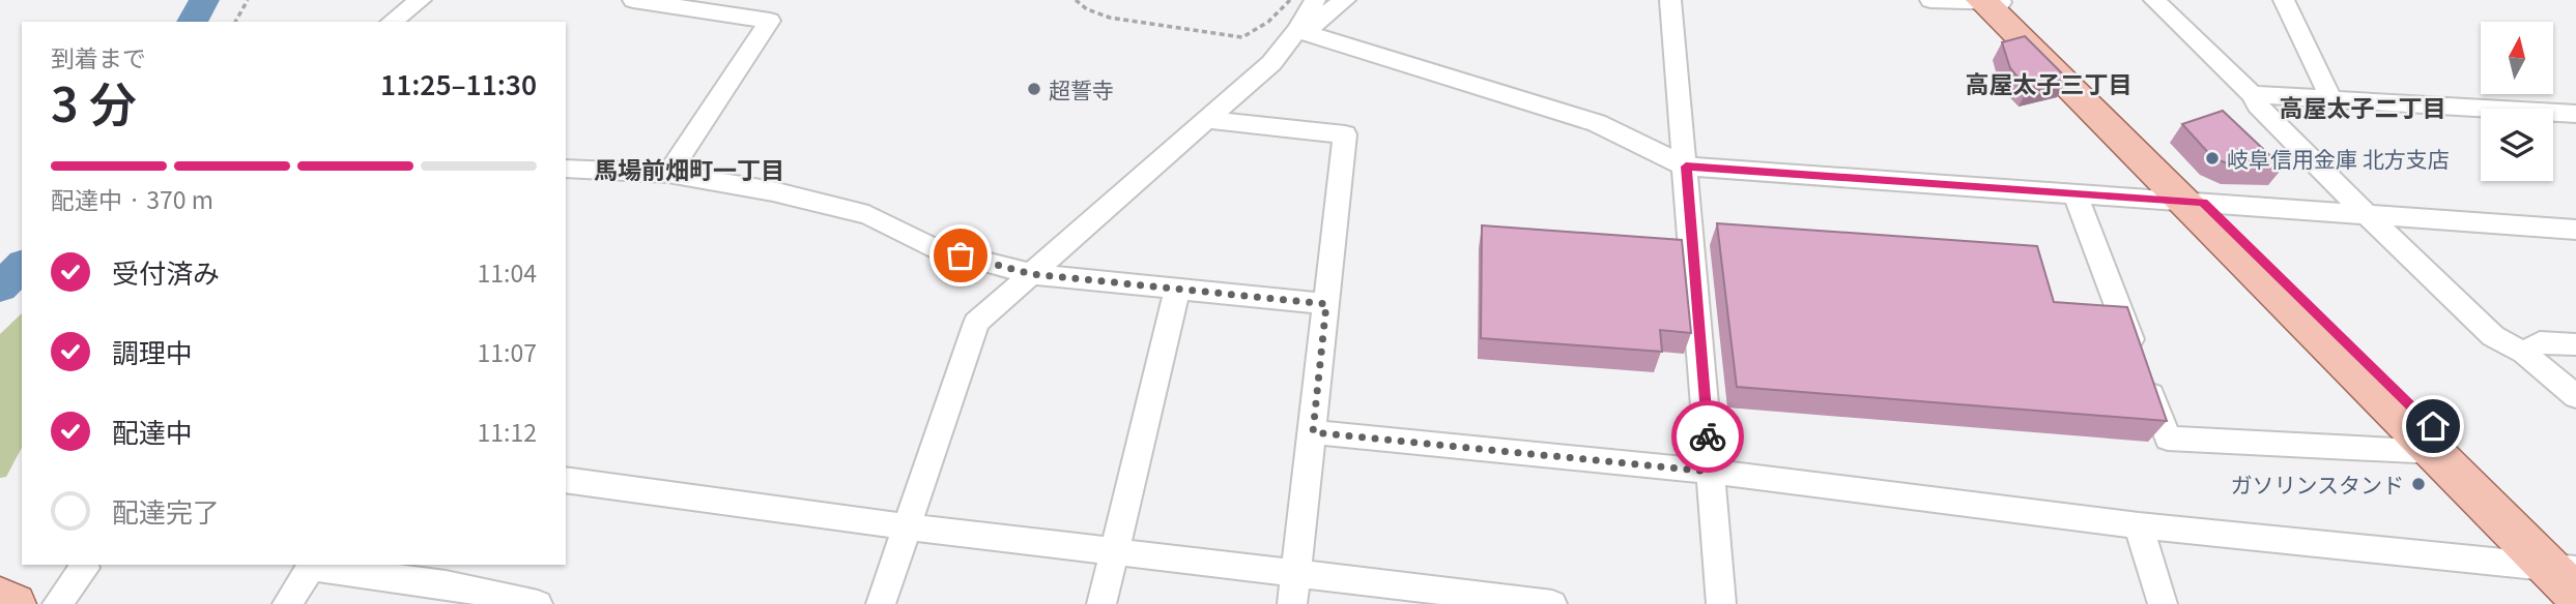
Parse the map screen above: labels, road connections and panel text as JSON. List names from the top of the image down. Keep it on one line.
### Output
{"districts":["高屋太子三丁目","高屋太子二丁目","馬場前畑町一丁目"],"places":["超誓寺","岐阜信用金庫 北方支店","ガソリンスタンド"],"north":"top","page":{"heading":["3 分","到着まで","11:25–11:30"],"bar":"配達中 · 370 m","list":[["受付済み","11:04"],["調理中","11:07"],["配達中","11:12"],"配達完了"]}}
